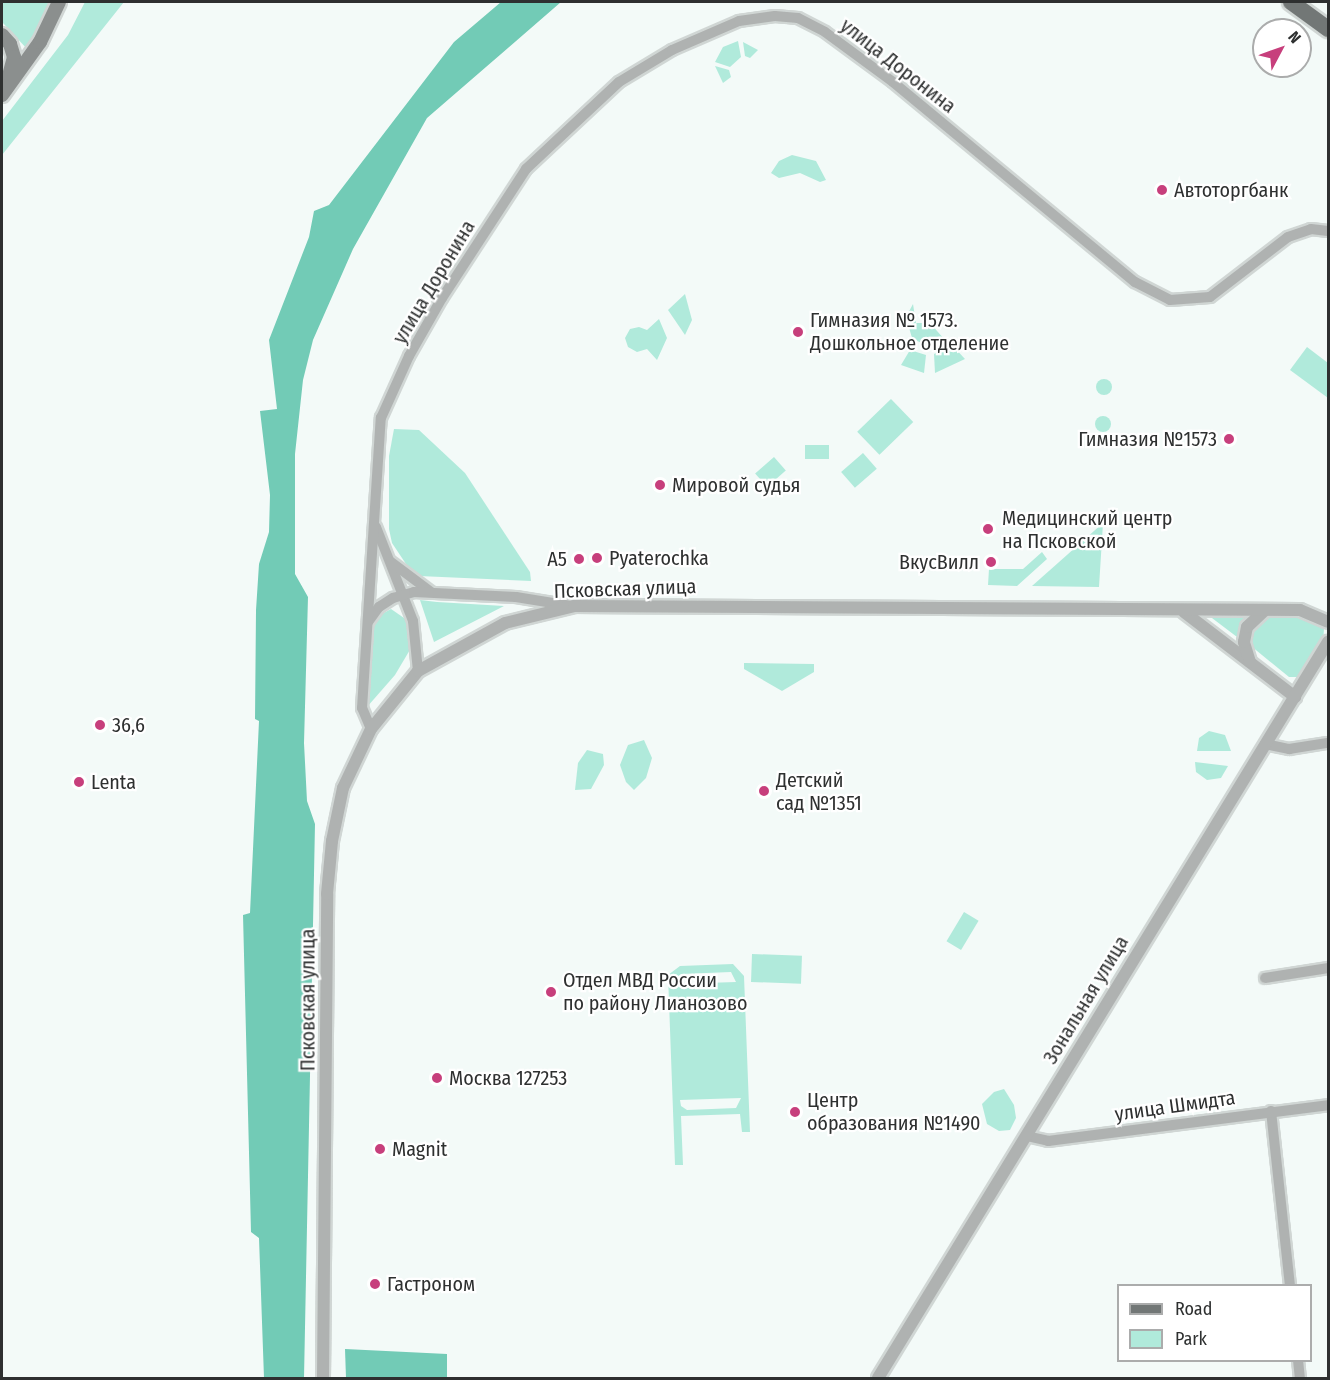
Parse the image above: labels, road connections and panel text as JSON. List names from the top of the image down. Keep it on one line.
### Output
{"streets":{"street":["улица Доронина","Псковская улица","Зональная улица","улица Шмидта"]},"crossings":[["Зональная улица","улица Шмидта"]],"places":["Автоторгбанк","Гимназия № 1573. Дошкольное отделение","Гимназия №1573","Мировой судья","Медицинский центр на Псковской","Pyaterochka","A5","ВкусВилл","36,6","Lenta","Детский сад №1351","Отдел МВД России по району Лианозово","Москва 127253","Центр образования №1490","Magnit","Гастроном"],"legend":["Road","Park"],"north":"top right"}
